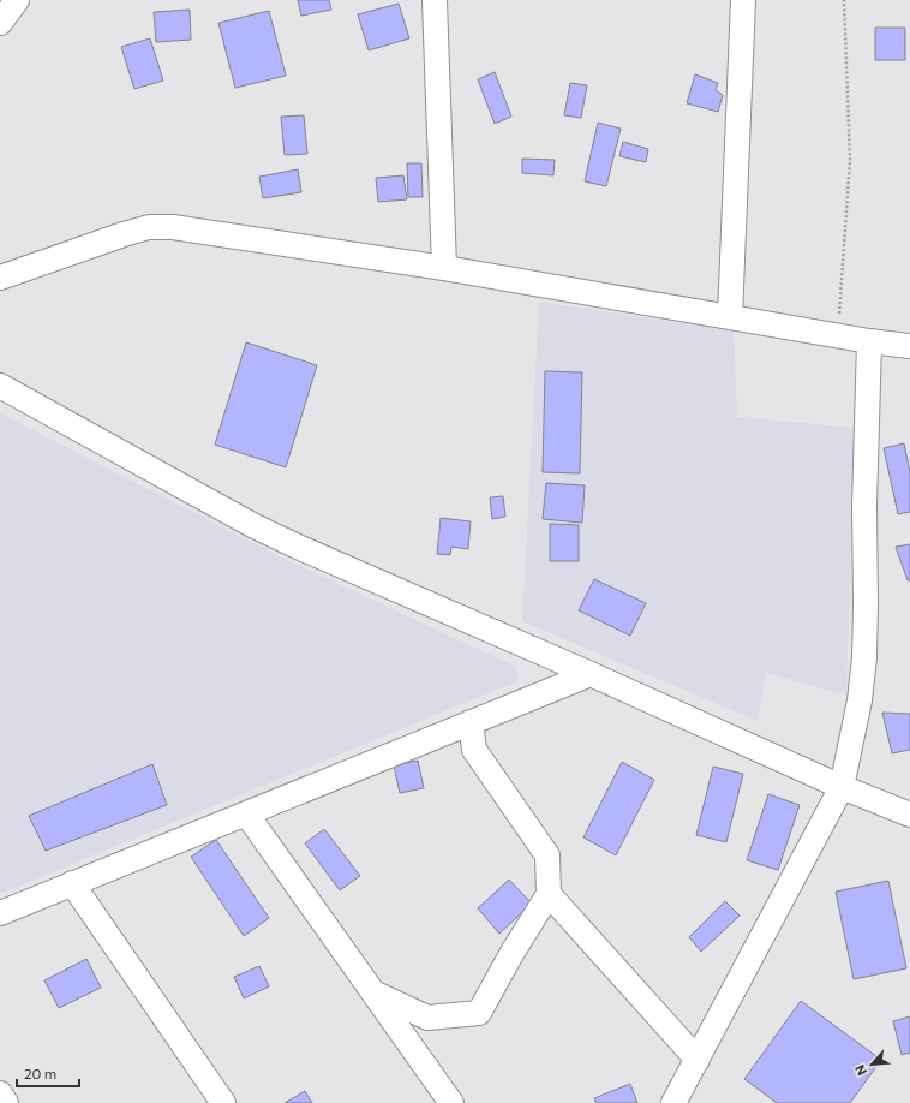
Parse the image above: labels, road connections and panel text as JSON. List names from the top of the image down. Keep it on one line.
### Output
{"scale_bar":"20 m","north":"bottom left"}
